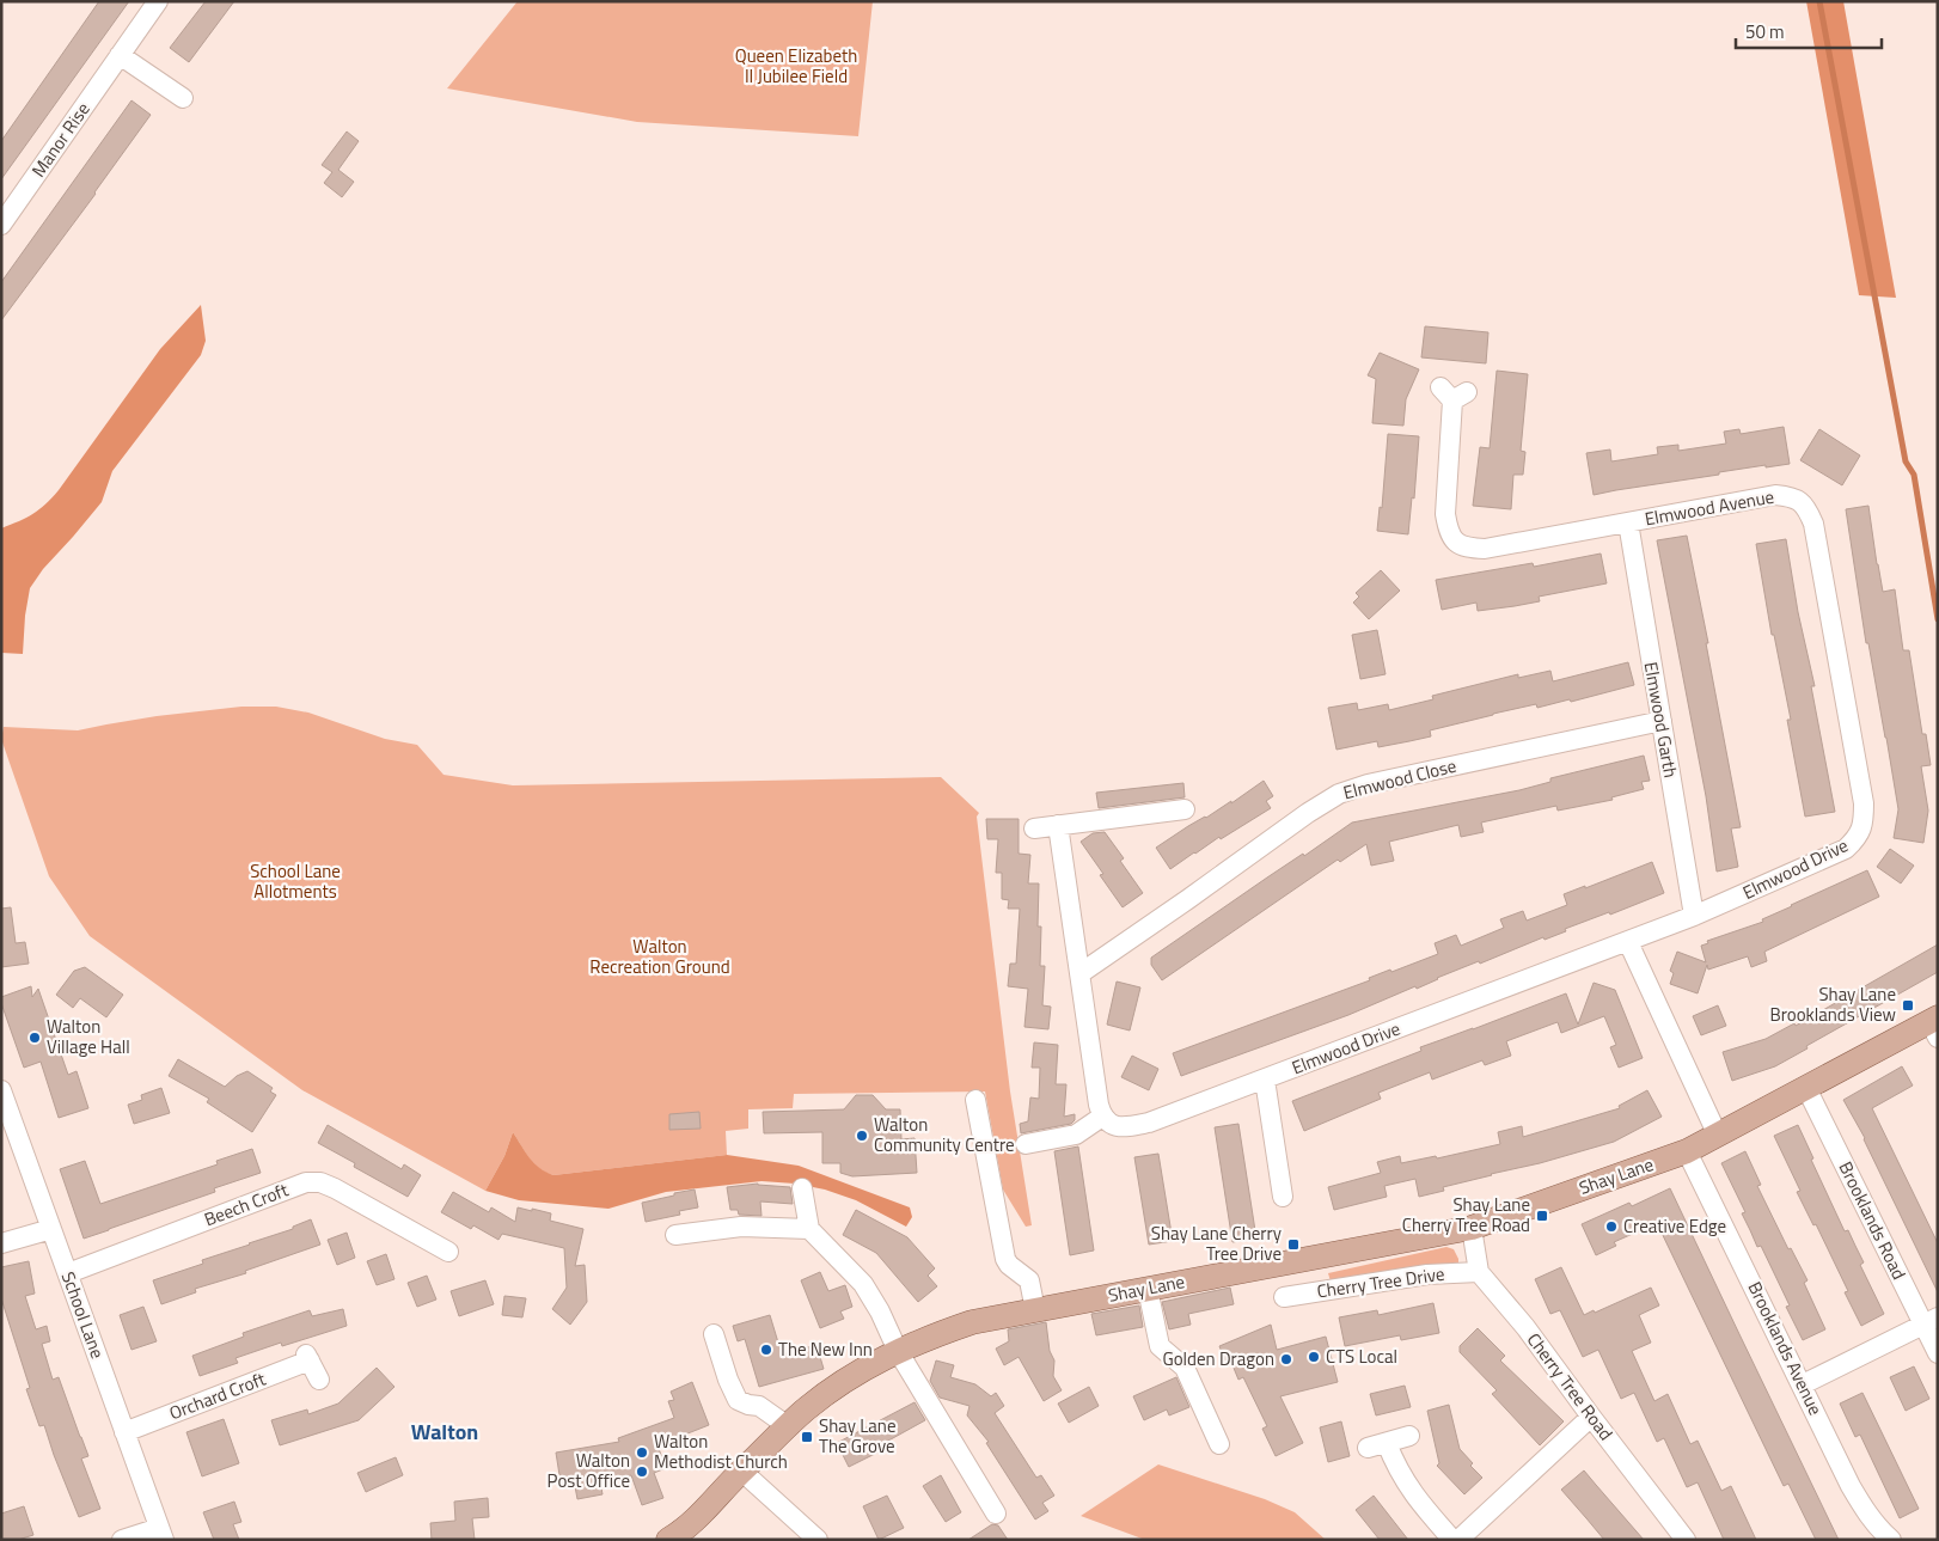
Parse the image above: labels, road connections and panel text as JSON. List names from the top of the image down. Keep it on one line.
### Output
{"streets":{"main road":["Shay Lane"],"street":["Manor Rise","Elmwood Avenue","Elmwood Garth","Elmwood Close","Elmwood Drive","Beech Croft","Brooklands Road","Cherry Tree Drive","School Lane","Brooklands Avenue","Cherry Tree Road","Orchard Croft"]},"crossings":[["Elmwood Avenue","Elmwood Garth"],["Elmwood Avenue","Elmwood Drive"],["Elmwood Garth","Elmwood Close"],["Elmwood Garth","Elmwood Drive"],["Shay Lane","Brooklands Road"],["Shay Lane","Brooklands Avenue"],["Shay Lane","Cherry Tree Road"],["Beech Croft","School Lane"],["Cherry Tree Drive","Cherry Tree Road"],["School Lane","Orchard Croft"]],"districts":["Walton"],"parks":["Queen Elizabeth II Jubilee Field","School Lane Allotments","Walton Recreation Ground"],"places":{"transit":["Shay Lane Brooklands View","Shay Lane Cherry Tree Road","Shay Lane Cherry Tree Drive","Shay Lane The Grove"],"other":["Walton Village Hall","Walton Community Centre","Creative Edge","The New Inn","CTS Local","Golden Dragon","Walton Methodist Church","Walton Post Office"]},"scale_bar":"50 m"}
